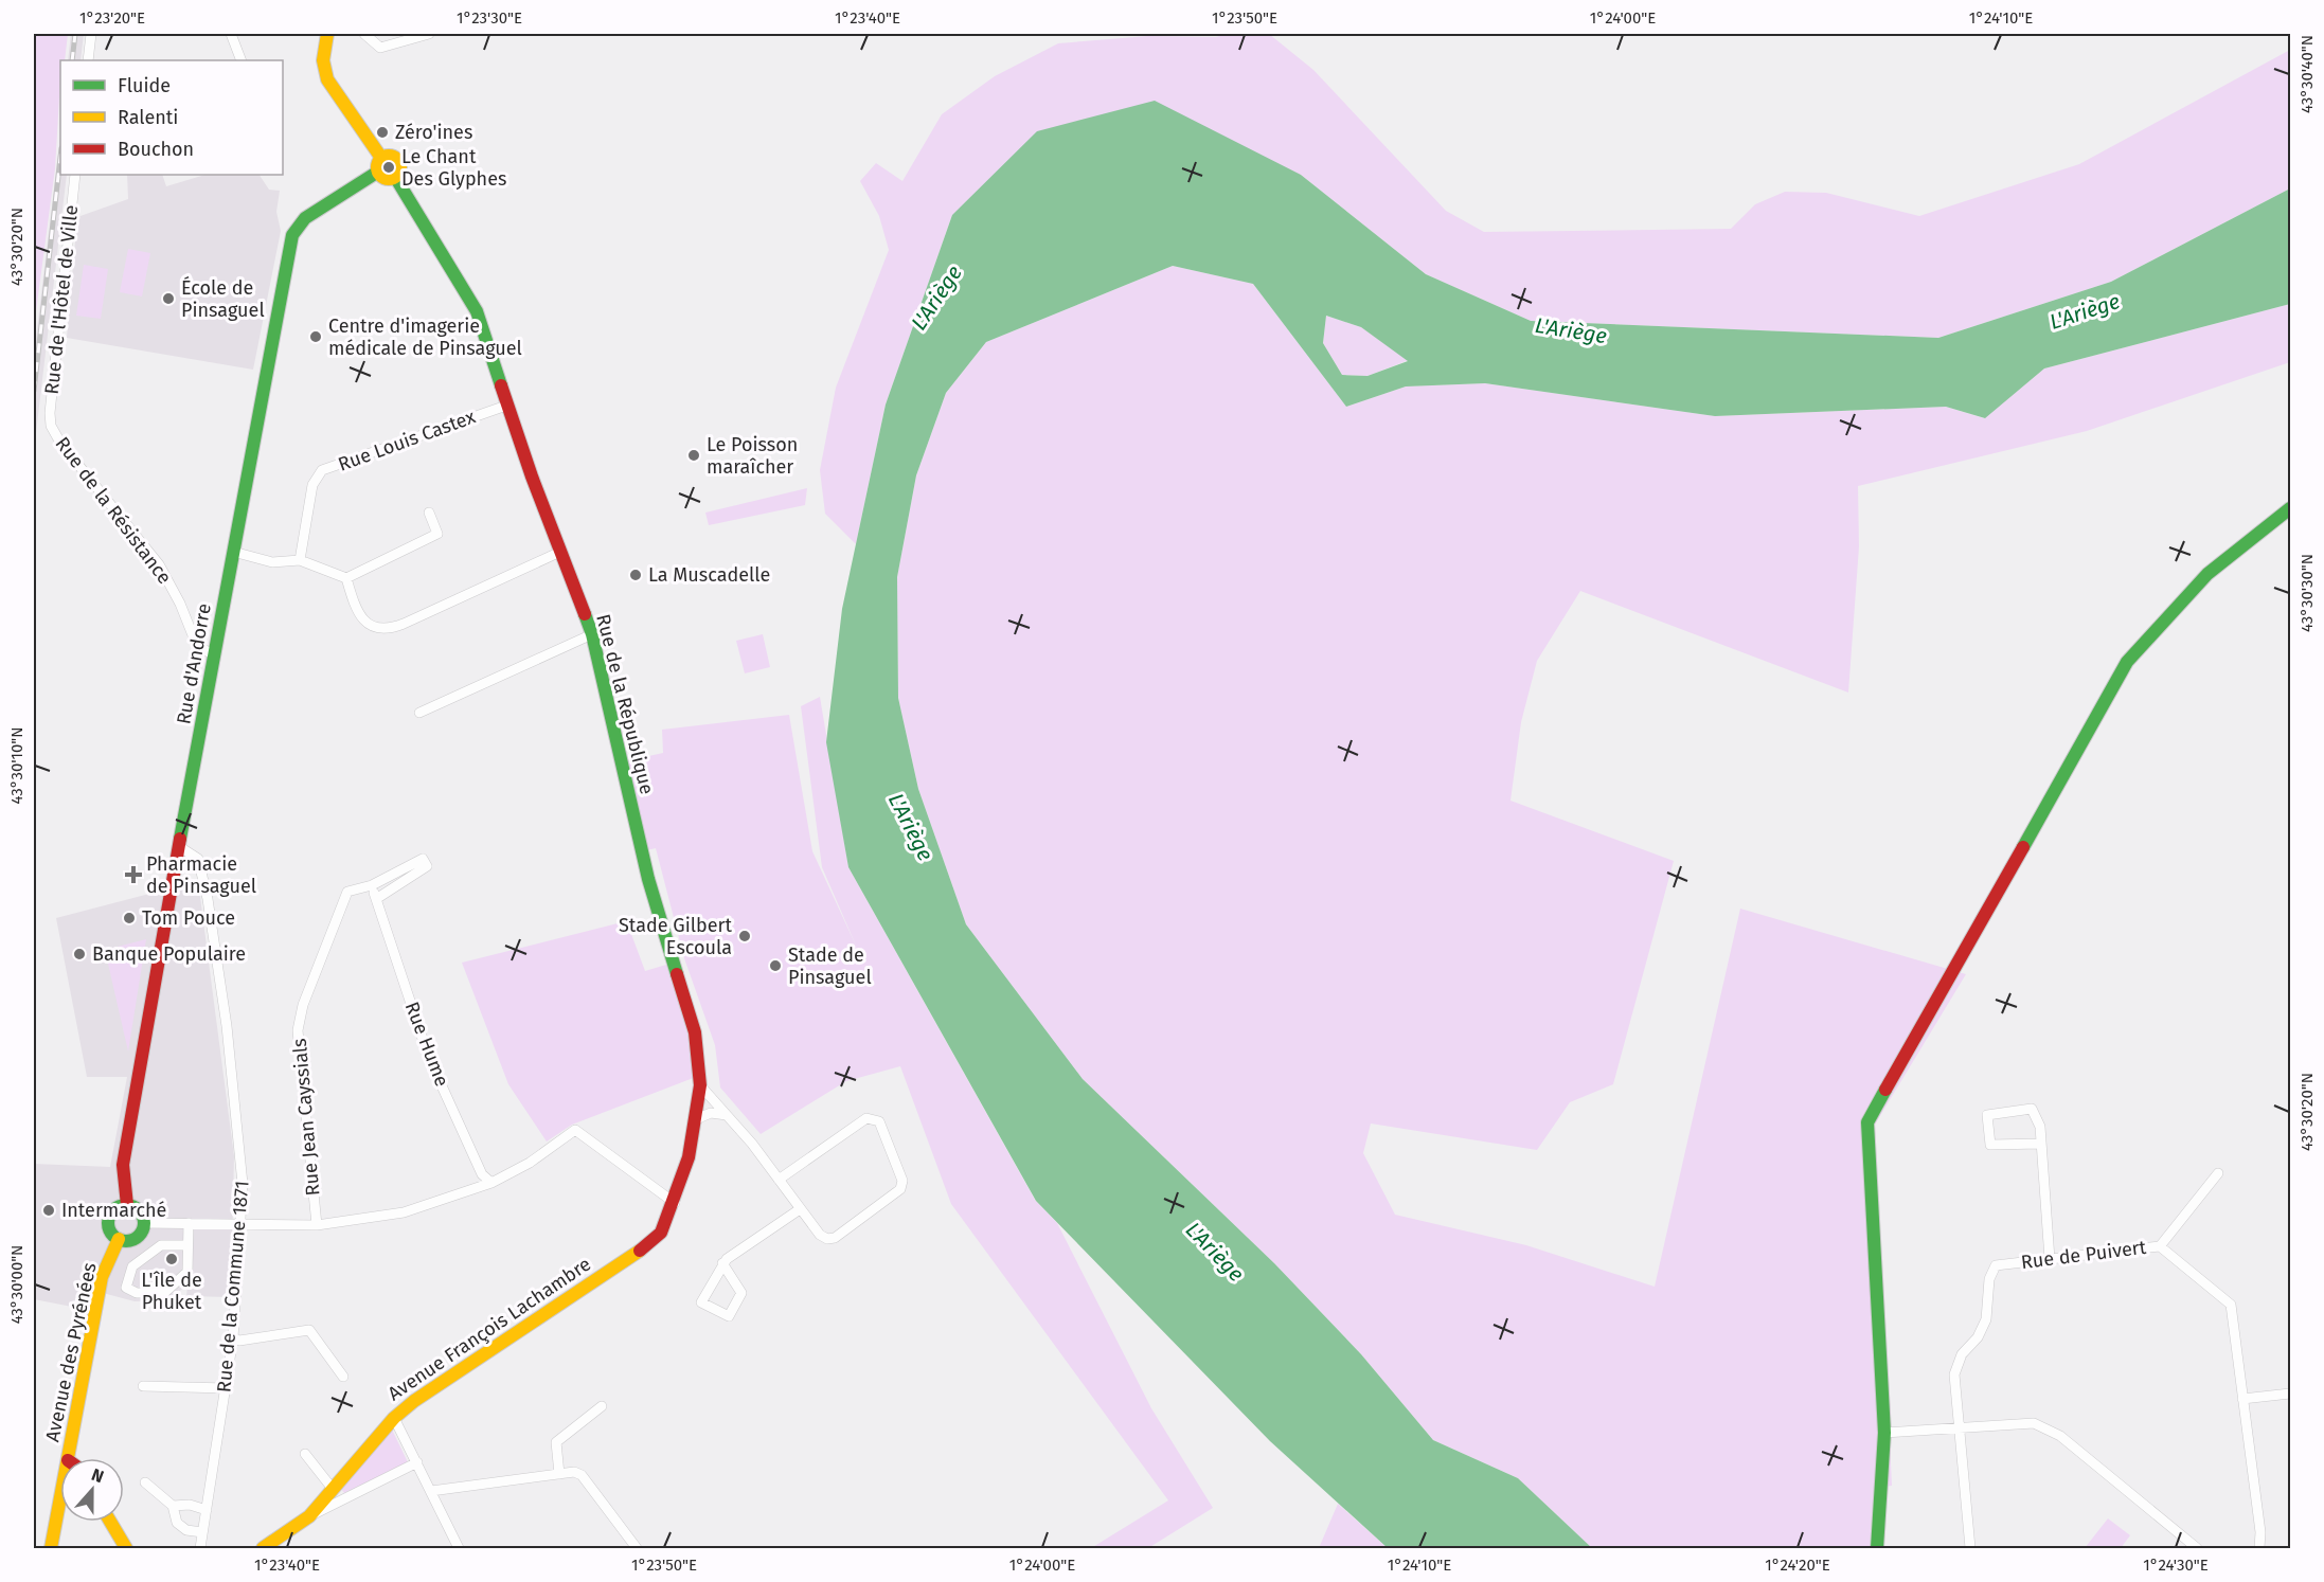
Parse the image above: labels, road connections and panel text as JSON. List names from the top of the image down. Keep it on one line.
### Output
{"streets":{"street":["Rue de l'Hôtel de Ville","Rue Louis Castex","Rue de la Résistance","Rue d'Andorre","Rue de la République","Rue Hume","Rue Jean Cayssials","Rue de Puivert","Rue de la Commune 1871","Avenue François Lachambre","Avenue des Pyrénées"]},"crossings":[["Rue de l'Hôtel de Ville","Rue de la Résistance"],["Rue Louis Castex","Rue de la République"],["Rue de la Résistance","Rue d'Andorre"],["Rue d'Andorre","Rue de la République"],["Rue d'Andorre","Rue de la Commune 1871"],["Rue d'Andorre","Avenue des Pyrénées"],["Rue de la République","Avenue François Lachambre"],["Rue Hume","Rue Jean Cayssials"]],"water":["L'Ariège"],"places":{"other":["Zéro'ines","Le Chant Des Glyphes","École de Pinsaguel","Centre d'imagerie médicale de Pinsaguel","Le Poisson maraîcher","La Muscadelle","Tom Pouce","Stade Gilbert Escoula","Banque Populaire","Stade de Pinsaguel","Intermarché","L'île de Phuket"],"health":["Pharmacie de Pinsaguel"]},"legend":["Fluide","Ralenti","Bouchon"],"north":"top","coordinates":["1°23'20\"E","1°23'30\"E","1°23'40\"E","1°23'50\"E","1°24'00\"E","1°24'10\"E","43°30'40\"N","43°30'20\"N","43°30'30\"N","43°30'10\"N","43°30'00\"N","1°24'20\"E","1°24'30\"E"]}
